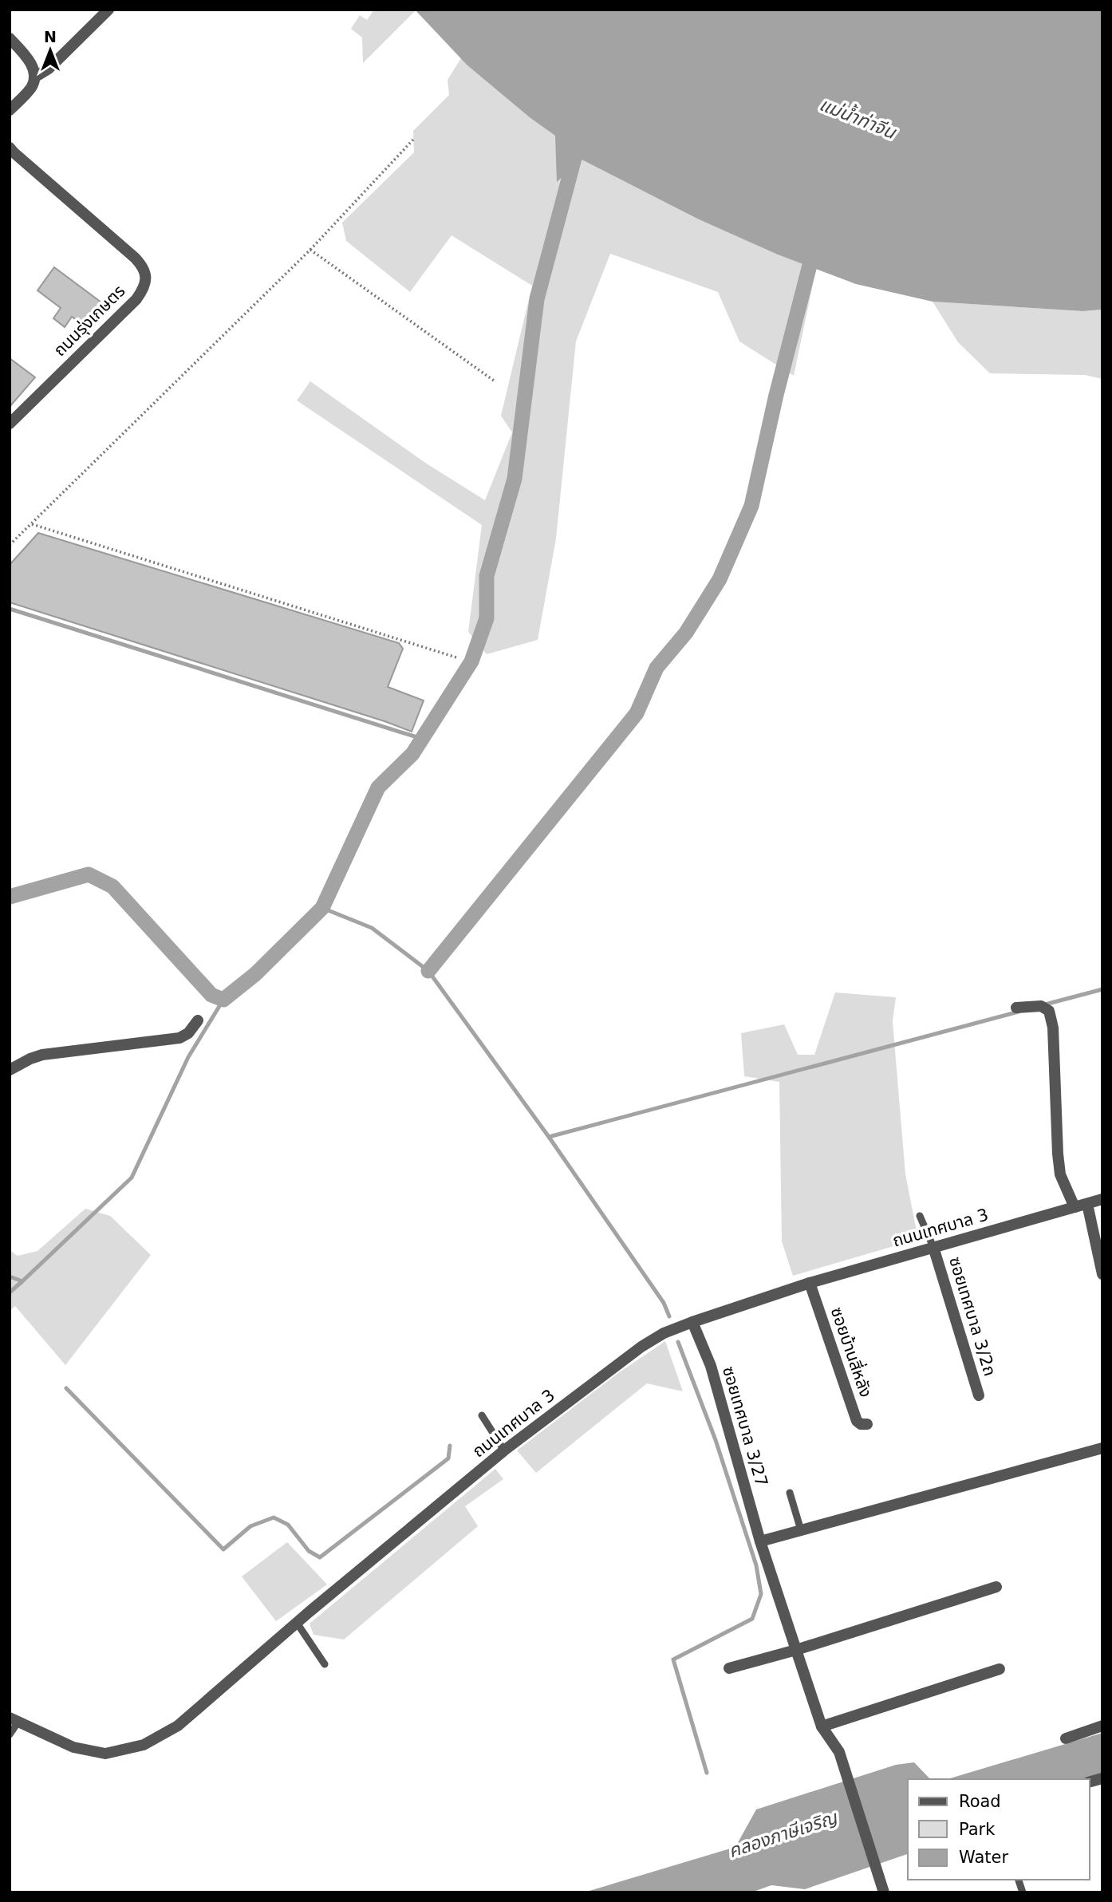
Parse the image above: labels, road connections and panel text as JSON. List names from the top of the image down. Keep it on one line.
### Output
{"streets":{"street":["ถนนรุ่งเกษตร","ถนนเทศบาล 3","ซอยเทศบาล 3/2ถ","ซอยบ้านสี่หลัง","ซอยเทศบาล 3/27"]},"crossings":[["ถนนเทศบาล 3","ซอยเทศบาล 3/2ถ"],["ถนนเทศบาล 3","ซอยบ้านสี่หลัง"],["ถนนเทศบาล 3","ซอยเทศบาล 3/27"]],"water":["แม่น้ำท่าจีน","คลองภาษีเจริญ"],"legend":["Road","Park","Water"],"north":"top"}
